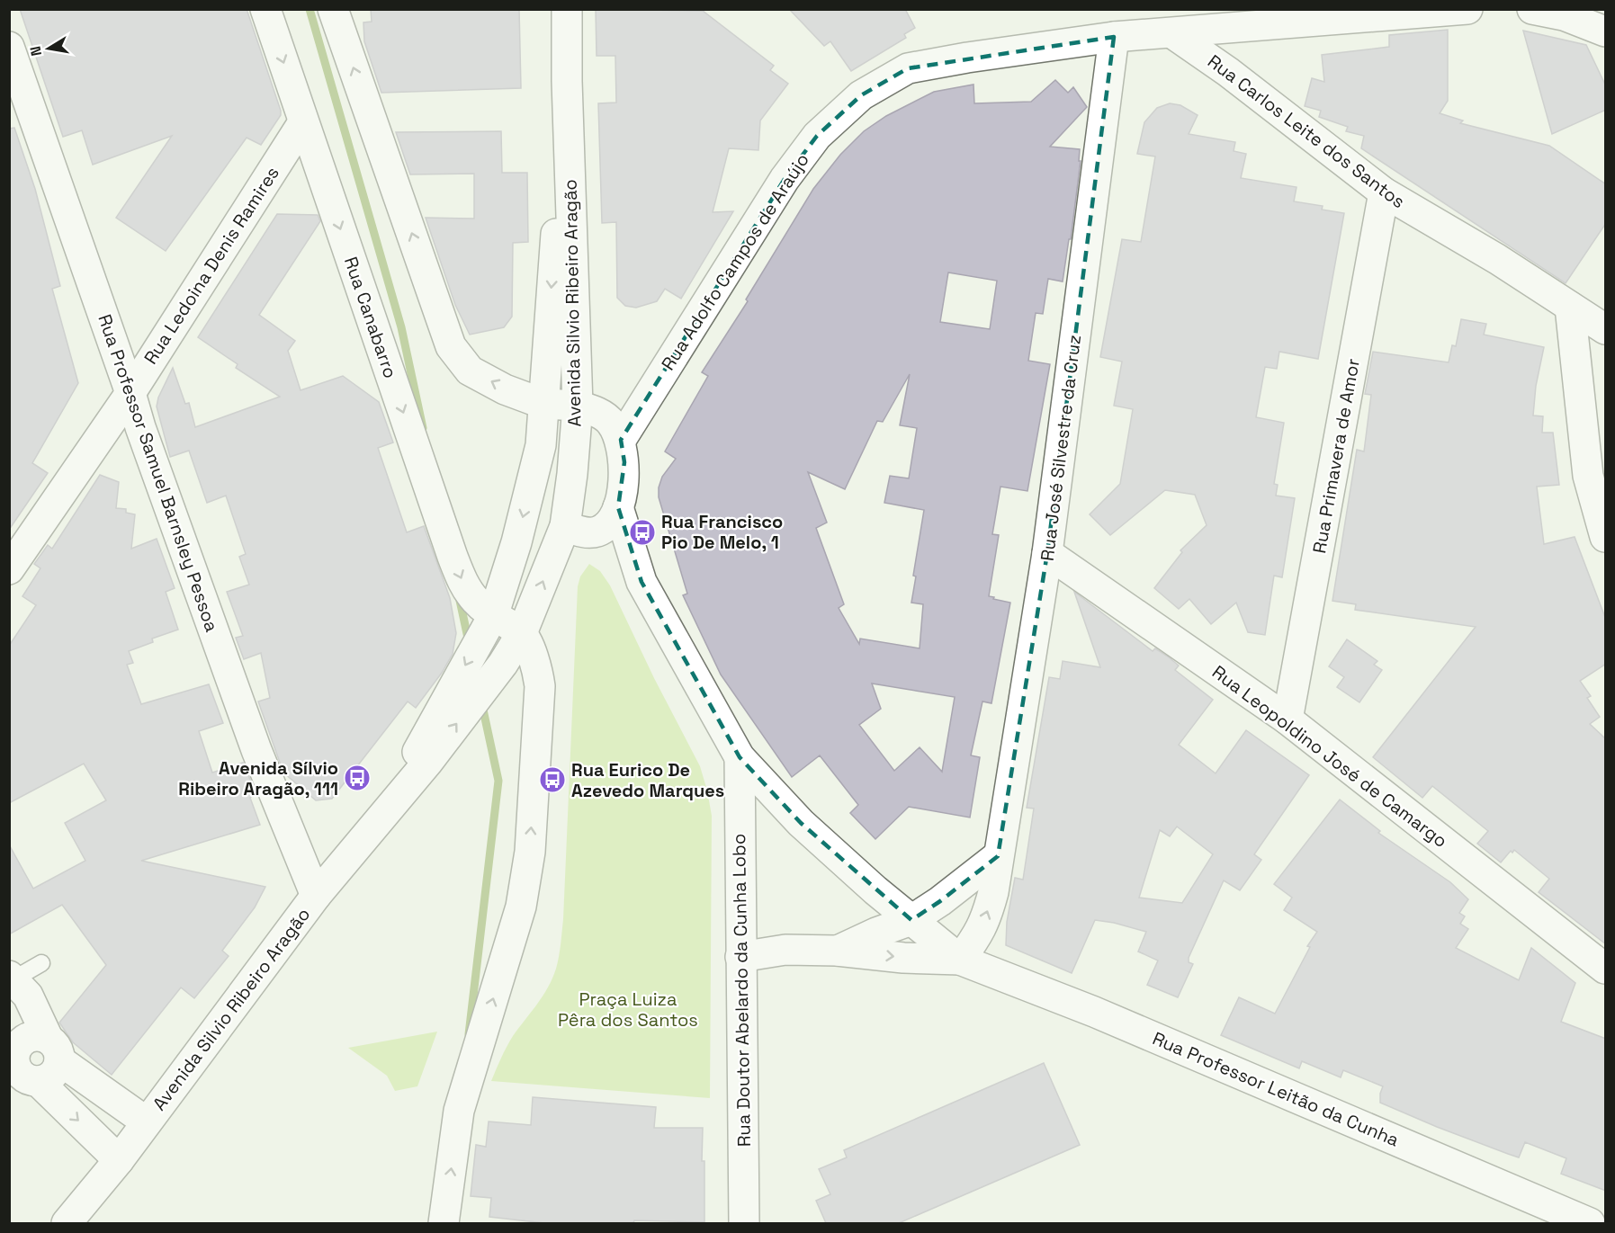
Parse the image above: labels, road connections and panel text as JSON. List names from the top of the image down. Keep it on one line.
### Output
{"streets":{"street":["Rua Carlos Leite dos Santos","Rua Adolfo Campos de Araújo","Rua Ledoina Denis Ramires","Avenida Silvio Ribeiro Aragão","Rua Canabarro","Rua José Silvestre da Cruz","Rua Primavera de Amor","Rua Professor Samuel Barnsley Pessoa","Rua Leopoldino José de Camargo","Rua Doutor Abelardo da Cunha Lobo","Rua Professor Leitão da Cunha"]},"crossings":[["Rua Carlos Leite dos Santos","Rua Adolfo Campos de Araújo"],["Rua Carlos Leite dos Santos","Rua Primavera de Amor"],["Rua Adolfo Campos de Araújo","Rua José Silvestre da Cruz"],["Rua Ledoina Denis Ramires","Rua Canabarro"],["Rua Ledoina Denis Ramires","Rua Professor Samuel Barnsley Pessoa"],["Avenida Silvio Ribeiro Aragão","Rua Canabarro"],["Avenida Silvio Ribeiro Aragão","Rua Professor Samuel Barnsley Pessoa"],["Rua José Silvestre da Cruz","Rua Leopoldino José de Camargo"],["Rua José Silvestre da Cruz","Rua Professor Leitão da Cunha"],["Rua Primavera de Amor","Rua Leopoldino José de Camargo"],["Rua Doutor Abelardo da Cunha Lobo","Rua Professor Leitão da Cunha"]],"parks":["Praça Luiza Pêra dos Santos"],"places":{"bus stop":["Rua Francisco Pio De Melo, 1","Avenida Sílvio Ribeiro Aragão, 111","Rua Eurico De Azevedo Marques"]},"north":"left"}
